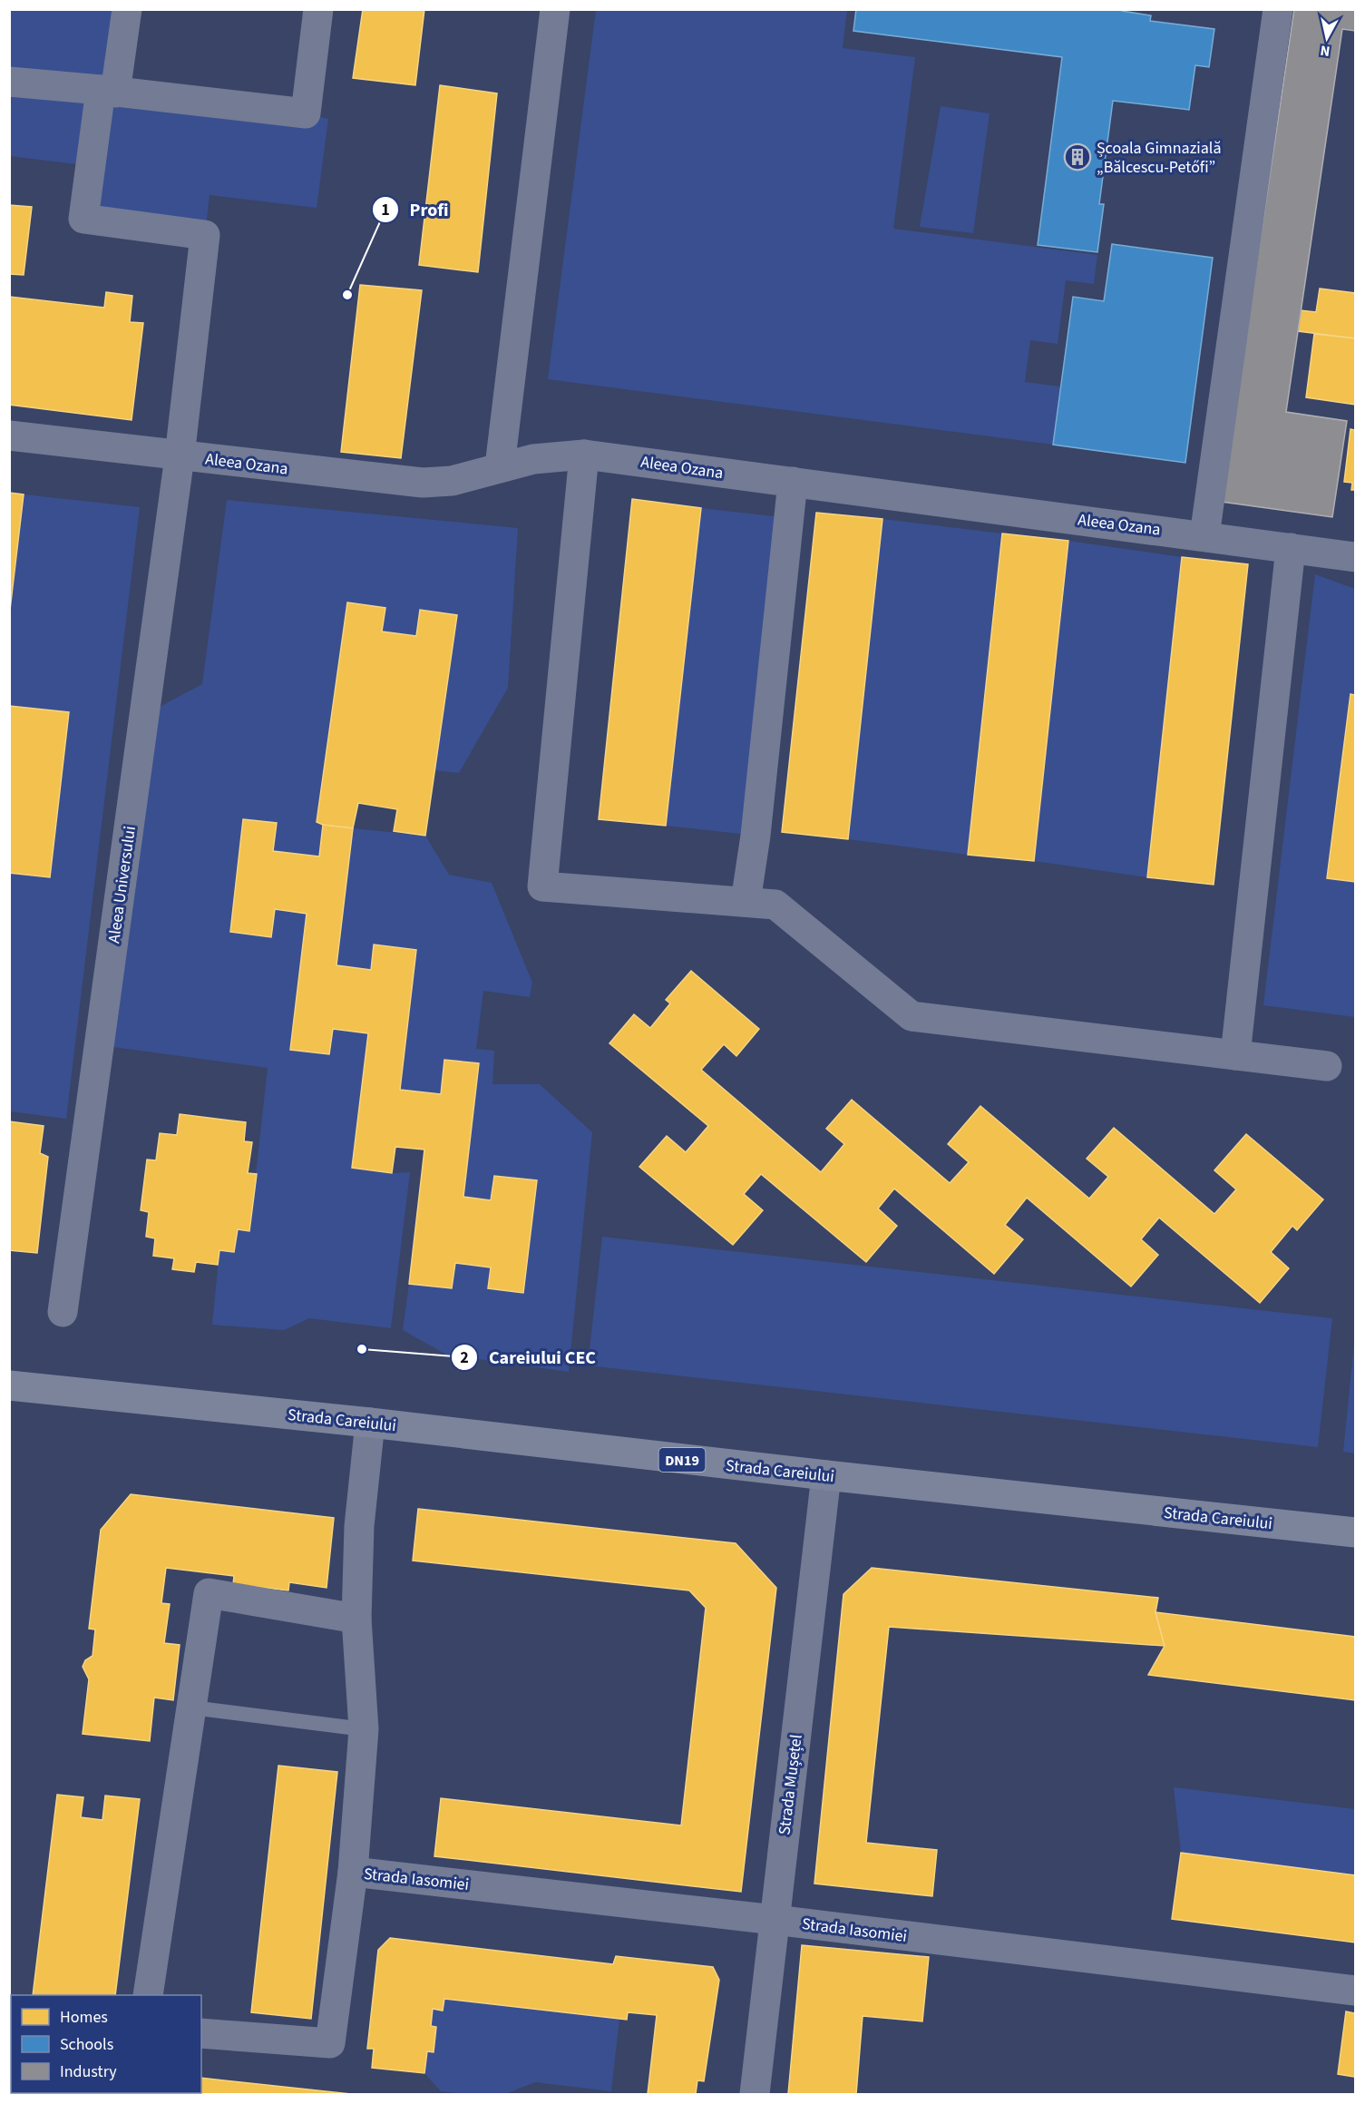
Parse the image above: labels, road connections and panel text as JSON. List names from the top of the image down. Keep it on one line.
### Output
{"streets":{"main road":["Strada Careiului","DN19"],"street":["Aleea Ozana","Aleea Universului","Strada Mușețel","Strada Iasomiei"]},"crossings":[["Aleea Ozana","Aleea Universului"],["Strada Careiului","Strada Mușețel"],["Strada Careiului","Strada Iasomiei"],["Strada Mușețel","Strada Iasomiei"]],"places":{"building":["Școala Gimnazială „Bălcescu-Petőfi”"],"other":["Profi","Careiului CEC"]},"legend":["Homes","Schools","Industry"],"north":"bottom"}
